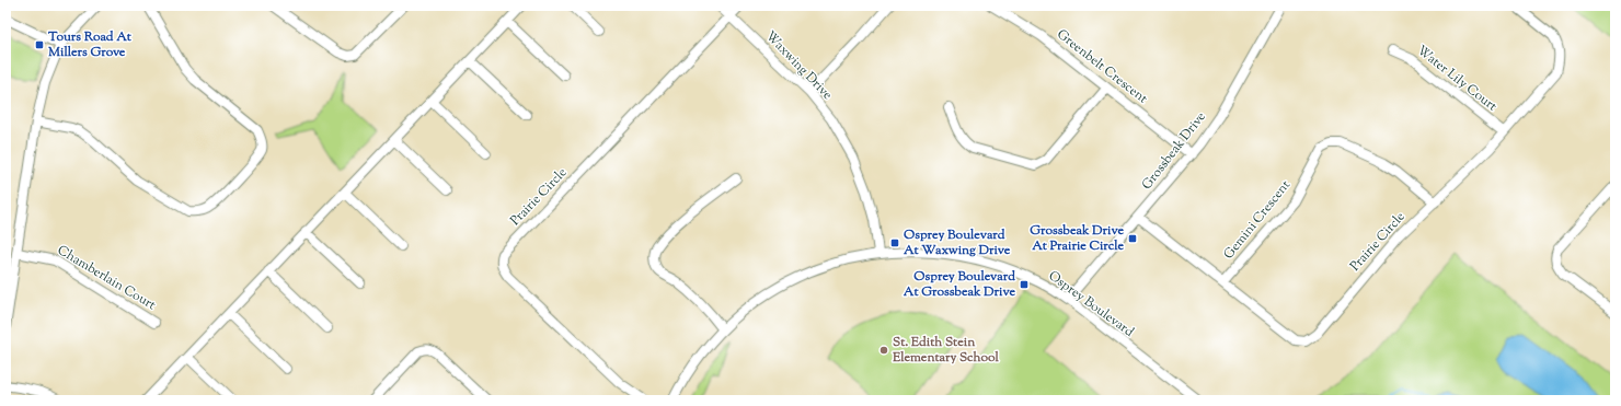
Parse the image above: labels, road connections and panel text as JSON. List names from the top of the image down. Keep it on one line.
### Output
{"streets":{"street":["Waxwing Drive","Greenbelt Crescent","Water Lily Court","Grossbeak Drive","Prairie Circle","Gemini Crescent","Chamberlain Court","Osprey Boulevard"]},"crossings":[["Waxwing Drive","Prairie Circle"],["Waxwing Drive","Osprey Boulevard"],["Greenbelt Crescent","Grossbeak Drive"],["Water Lily Court","Prairie Circle"],["Grossbeak Drive","Prairie Circle"],["Grossbeak Drive","Osprey Boulevard"],["Prairie Circle","Gemini Crescent"]],"places":{"transit":["Tours Road At Millers Grove","Grossbeak Drive At Prairie Circle","Osprey Boulevard At Waxwing Drive","Osprey Boulevard At Grossbeak Drive"],"other":["St. Edith Stein Elementary School"]}}
